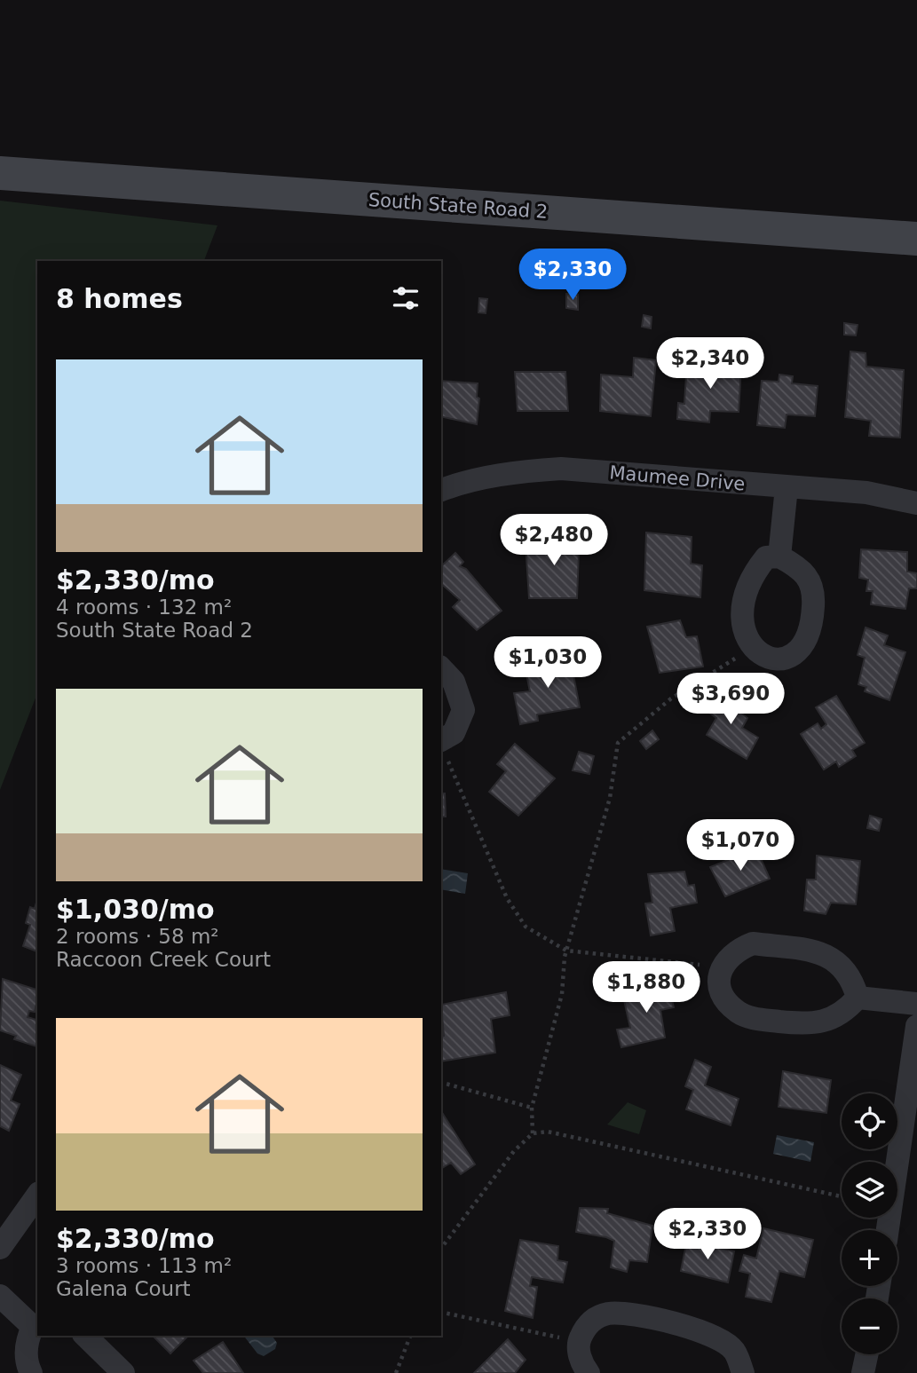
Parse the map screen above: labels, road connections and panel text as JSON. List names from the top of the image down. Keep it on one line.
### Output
{"streets":{"main road":["South State Road 2"],"street":["Maumee Drive"]},"page":{"price":["$2,330","$2,340","$2,480","$1,030","$3,690","$1,070","$1,880","$2,330"],"heading":"8 homes","list":[{"name":"$2,330/mo","note":"4 rooms · 132 m² · South State Road 2"},{"name":"$1,030/mo","note":"2 rooms · 58 m² · Raccoon Creek Court"},{"name":"$2,330/mo","note":"3 rooms · 113 m² · Galena Court"}],"map_buttons":["+","−"]}}
